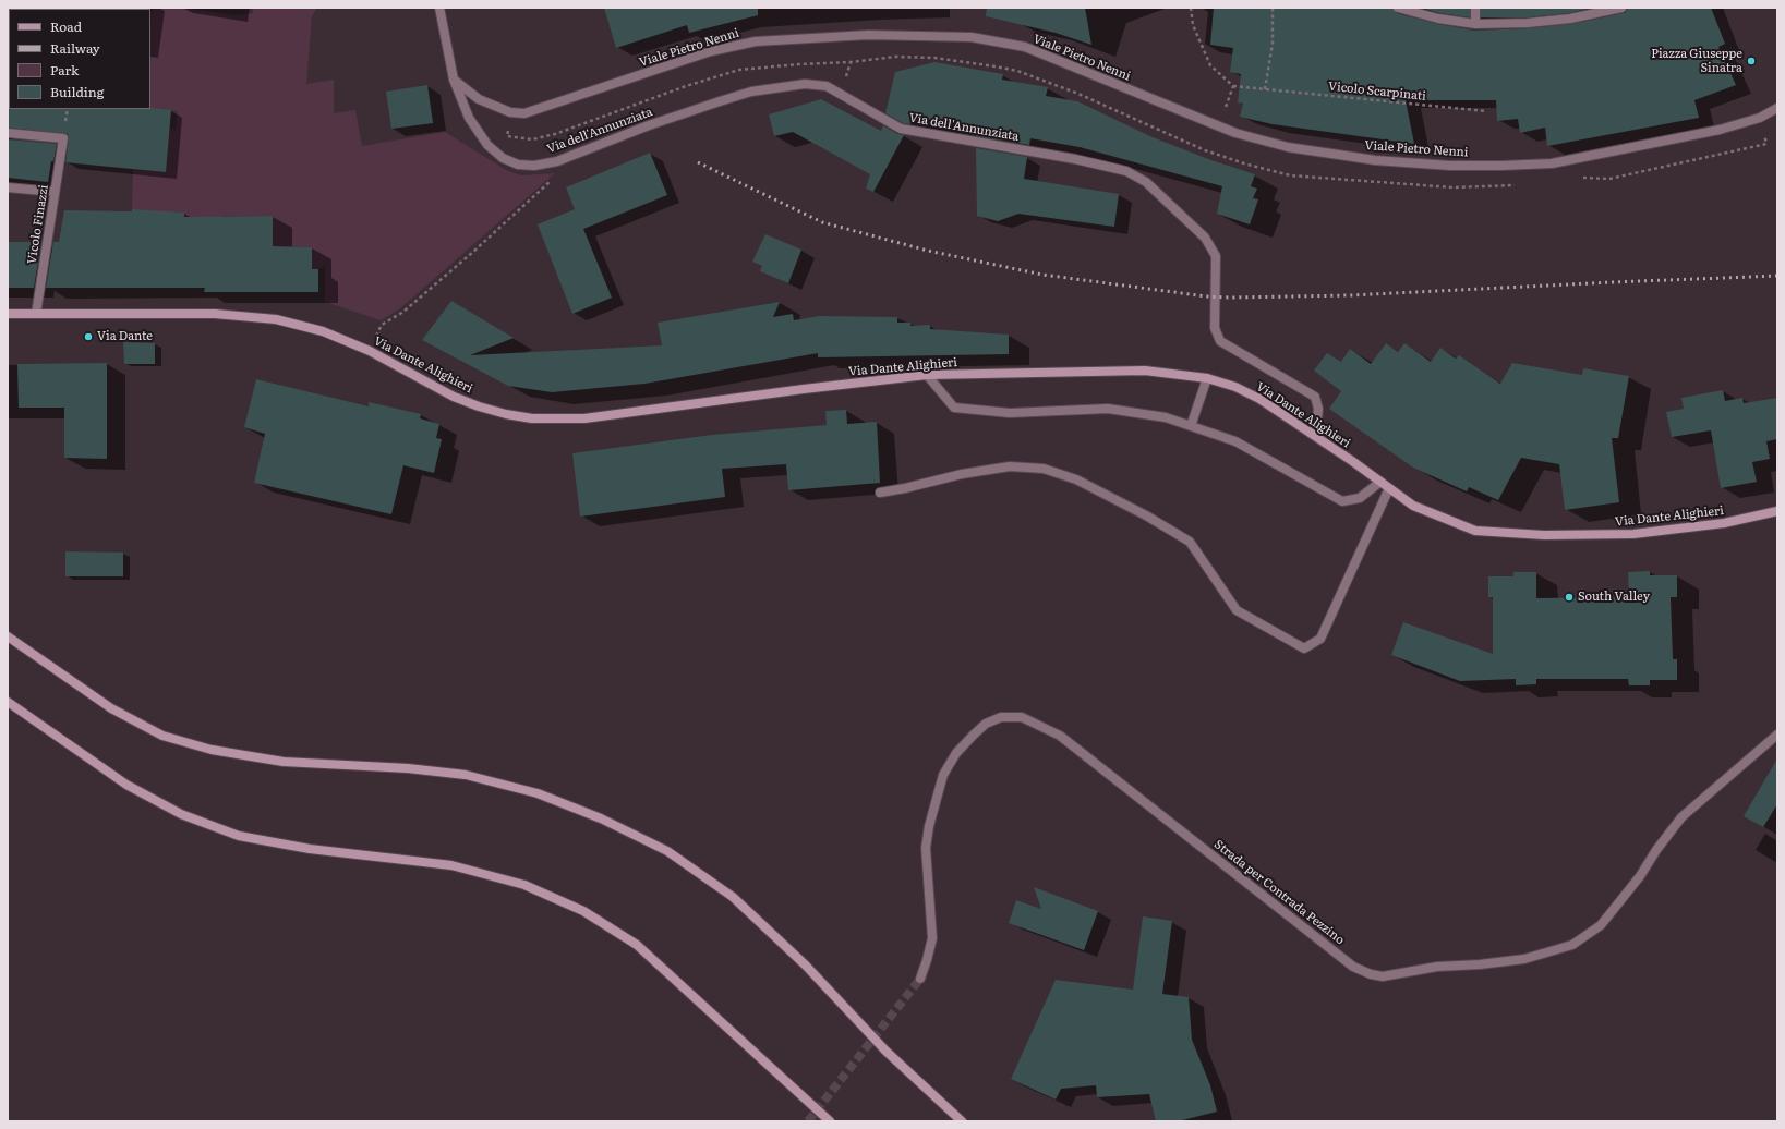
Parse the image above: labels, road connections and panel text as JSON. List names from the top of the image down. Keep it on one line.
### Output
{"streets":{"main road":["Via Dante Alighieri"],"street":["Viale Pietro Nenni","Via dell'Annunziata","Vicolo Finazzi","Strada per Contrada Pezzino"],"path":["Vicolo Scarpinati"]},"crossings":[["Viale Pietro Nenni","Via dell'Annunziata"],["Via dell'Annunziata","Via Dante Alighieri"],["Vicolo Finazzi","Via Dante Alighieri"]],"places":["Piazza Giuseppe Sinatra","Via Dante","South Valley"],"legend":["Road","Railway","Park","Building"]}
